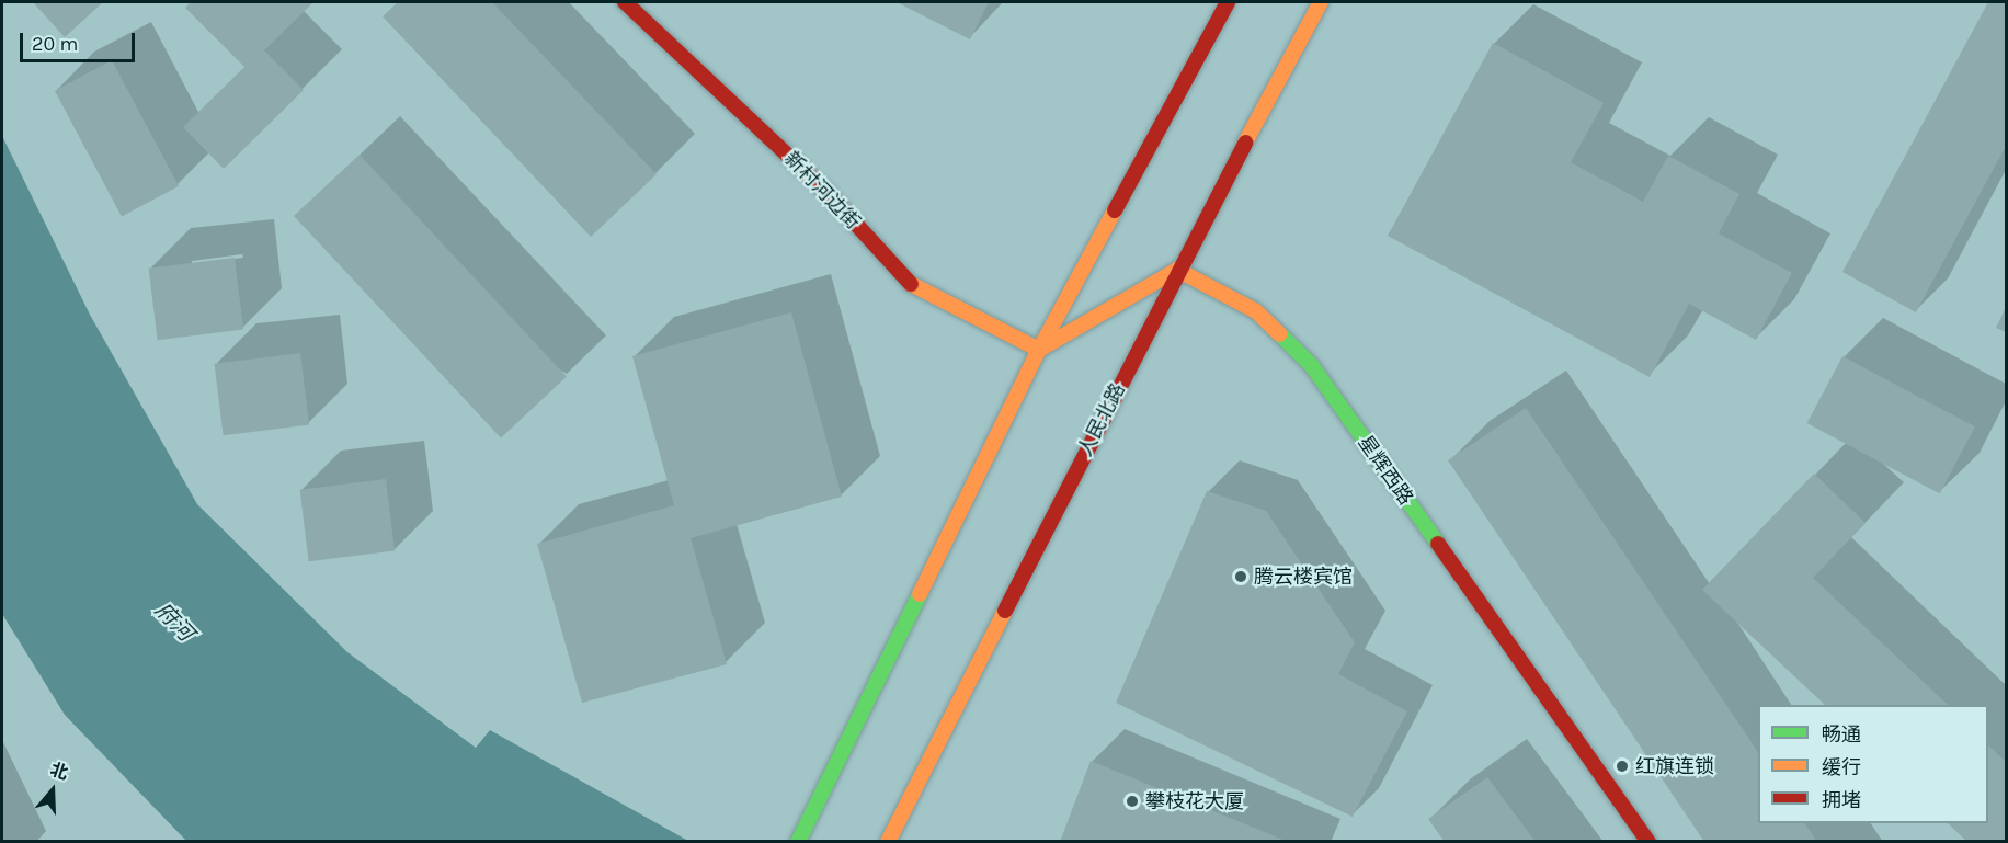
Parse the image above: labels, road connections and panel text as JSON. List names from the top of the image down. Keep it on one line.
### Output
{"streets":{"main road":["新村河边街","人民北路","星辉西路"]},"crossings":[["人民北路","星辉西路"]],"water":["府河"],"places":["腾云楼宾馆","红旗连锁","攀枝花大厦"],"legend":["畅通","缓行","拥堵"],"scale_bar":"20 m","north":"top"}
